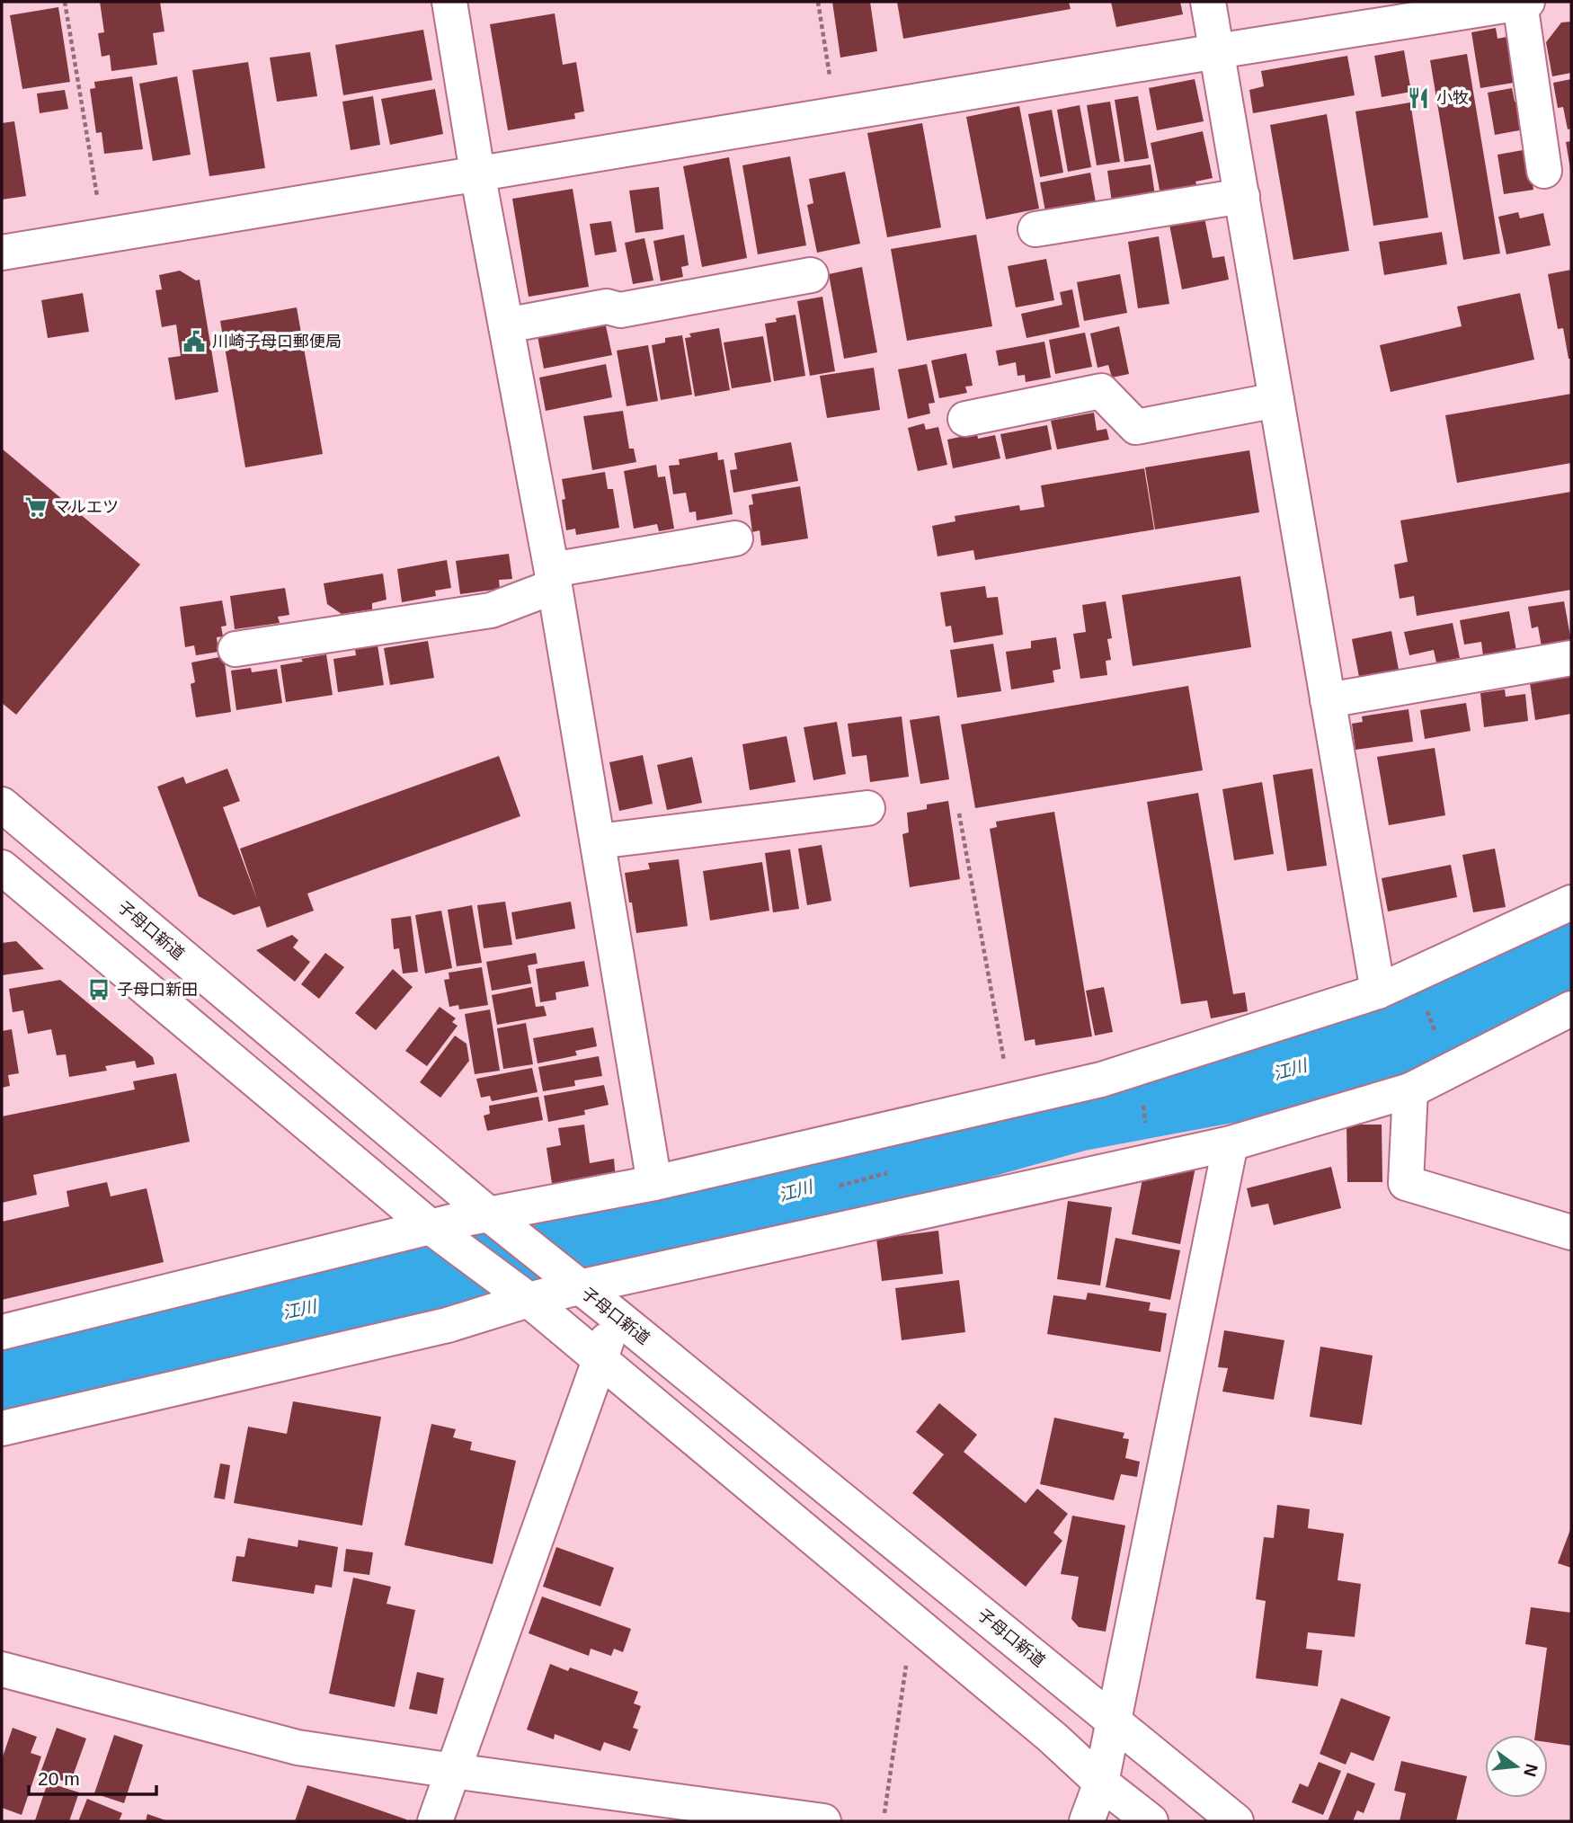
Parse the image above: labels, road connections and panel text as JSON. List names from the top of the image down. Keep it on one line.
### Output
{"streets":{"street":["子母口新道"]},"water":["江川"],"places":{"restaurant":["小牧"],"public building":["川崎子母口郵便局"],"supermarket":["マルエツ"],"bus stop":["子母口新田"]},"scale_bar":"20 m","north":"right"}
